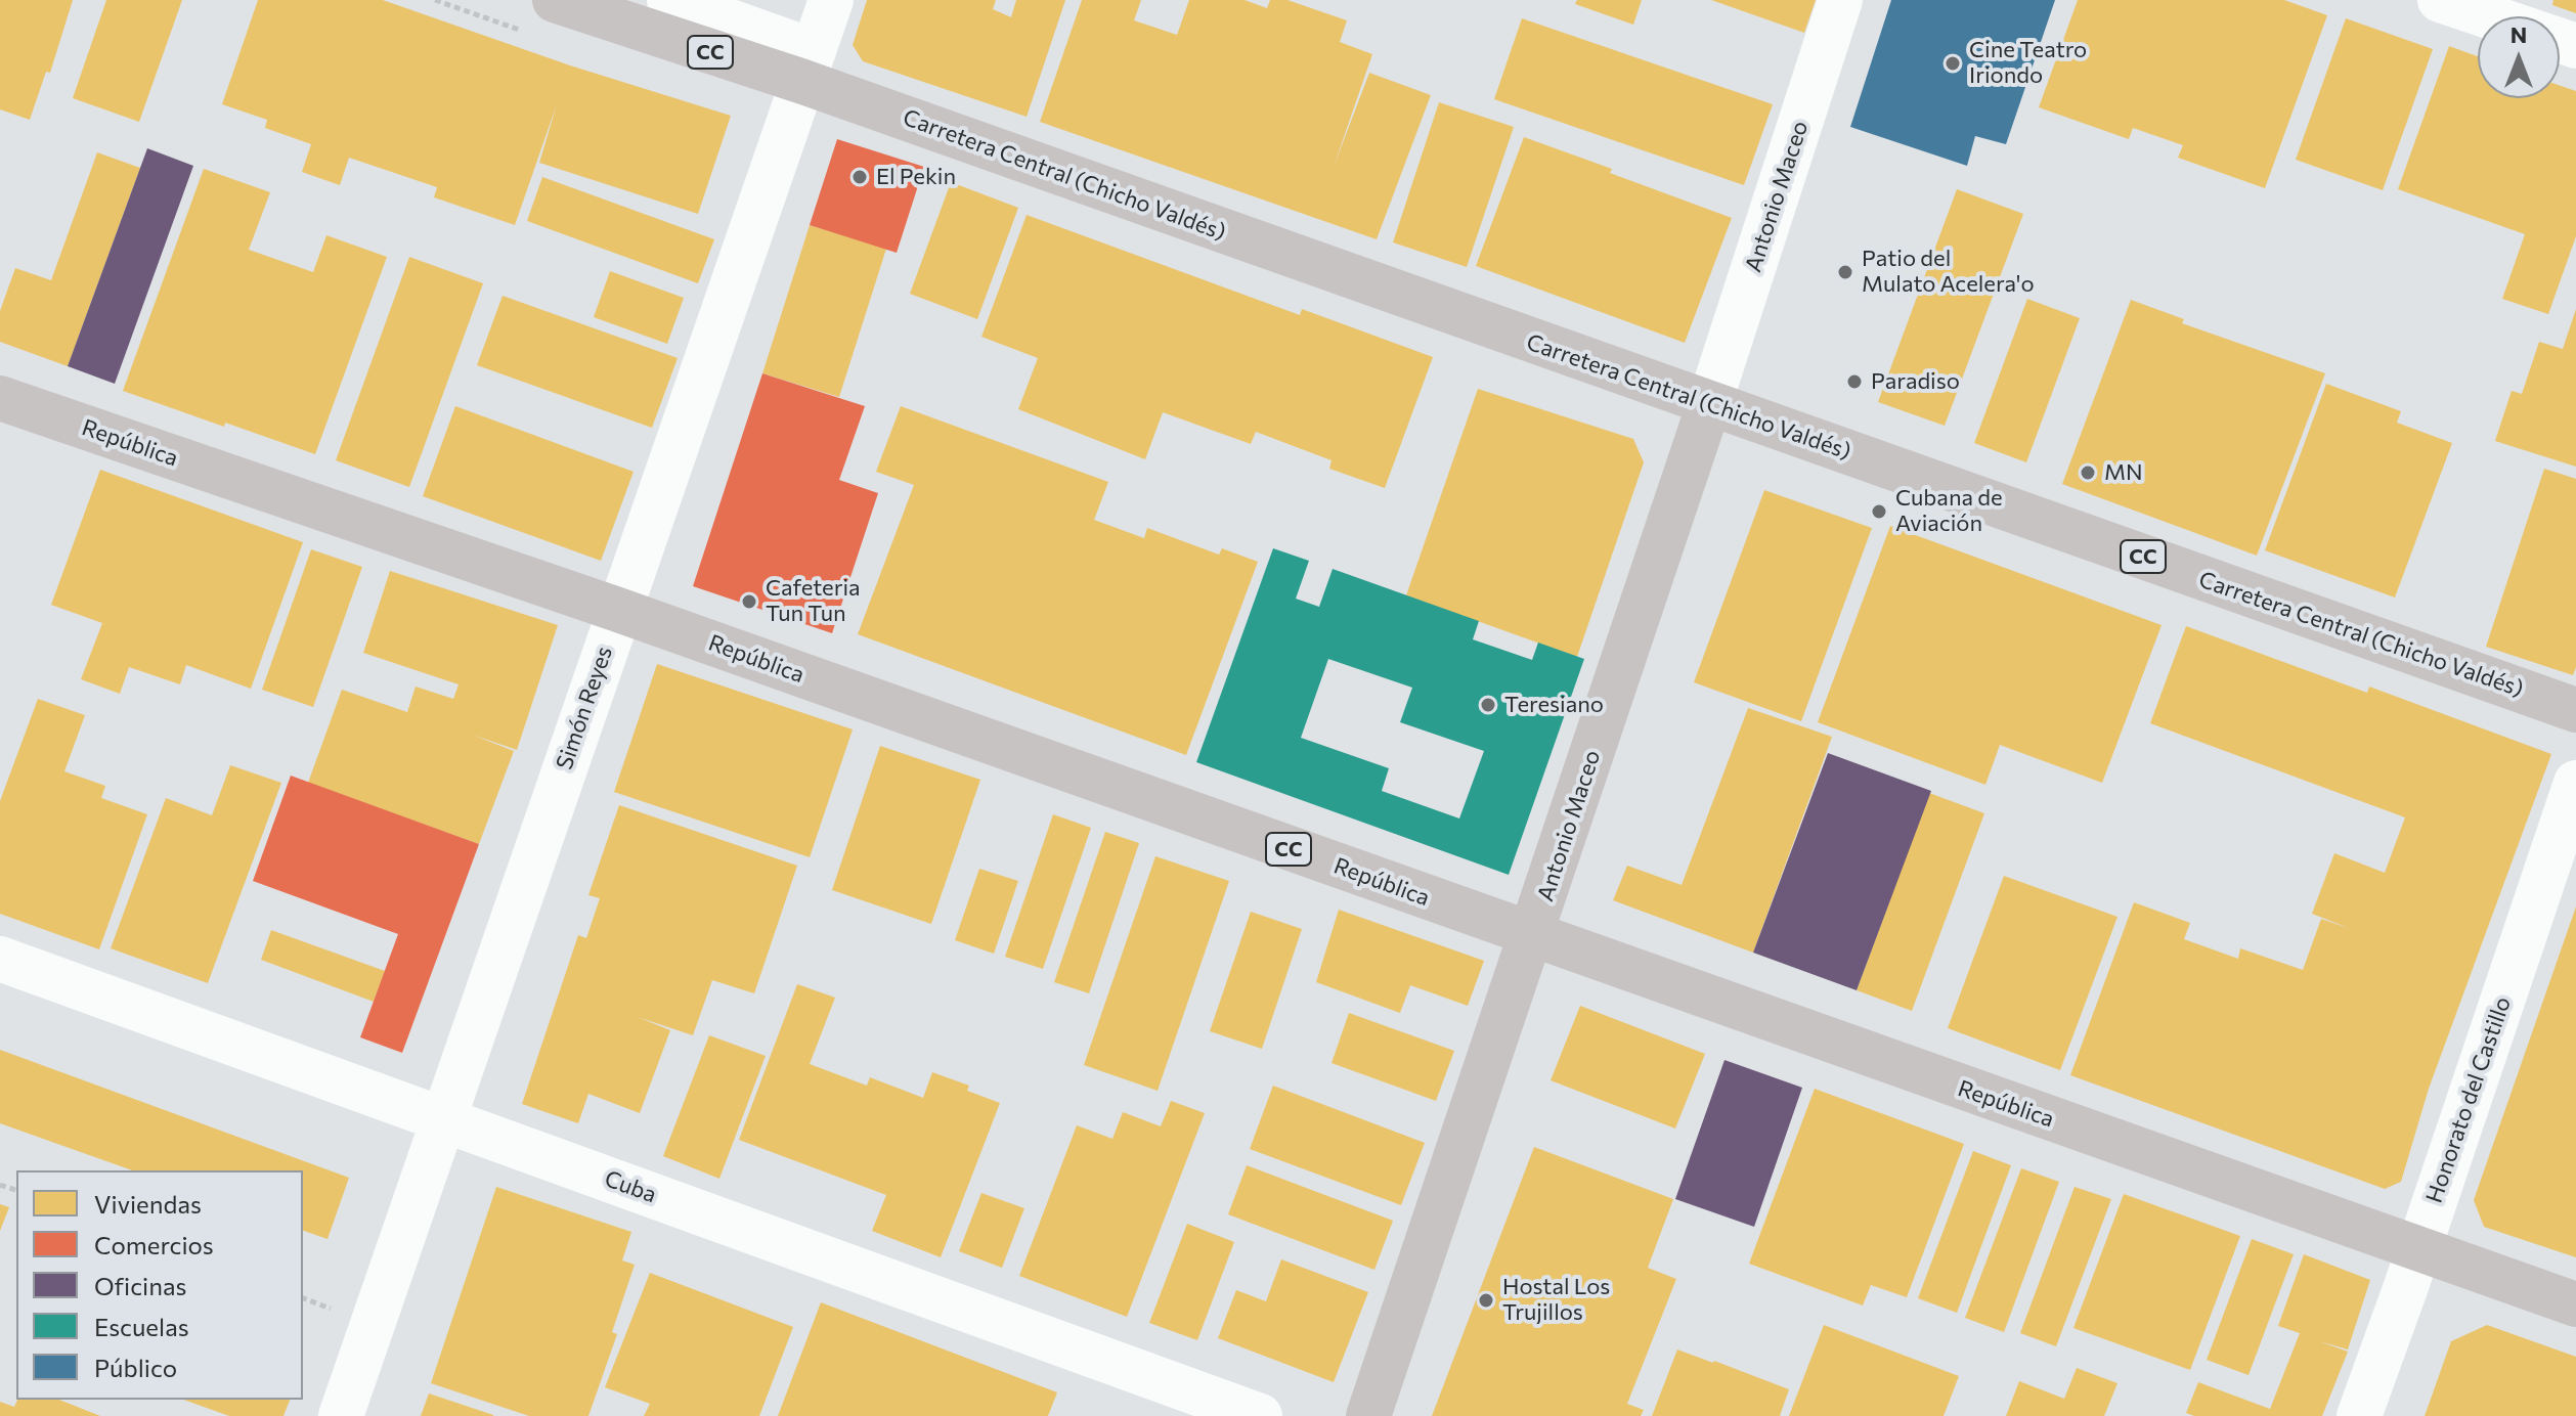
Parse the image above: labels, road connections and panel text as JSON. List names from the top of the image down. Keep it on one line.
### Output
{"streets":{"main road":["CC","Carretera Central (Chicho Valdés)","Antonio Maceo","República"],"street":["Simón Reyes","Honorato del Castillo","Cuba"]},"crossings":[["CC","Carretera Central (Chicho Valdés)"],["CC","Simón Reyes"],["Carretera Central (Chicho Valdés)","Antonio Maceo"],["Carretera Central (Chicho Valdés)","Simón Reyes"],["Antonio Maceo","República"],["República","Simón Reyes"],["República","Honorato del Castillo"],["Simón Reyes","Cuba"]],"places":["Cine Teatro Iriondo","El Pekin","Patio del Mulato Acelera'o","Paradiso","MN","Cubana de Aviación","Cafeteria Tun Tun","Teresiano","Hostal Los Trujillos"],"legend":["Viviendas","Comercios","Oficinas","Escuelas","Público"],"north":"top"}
